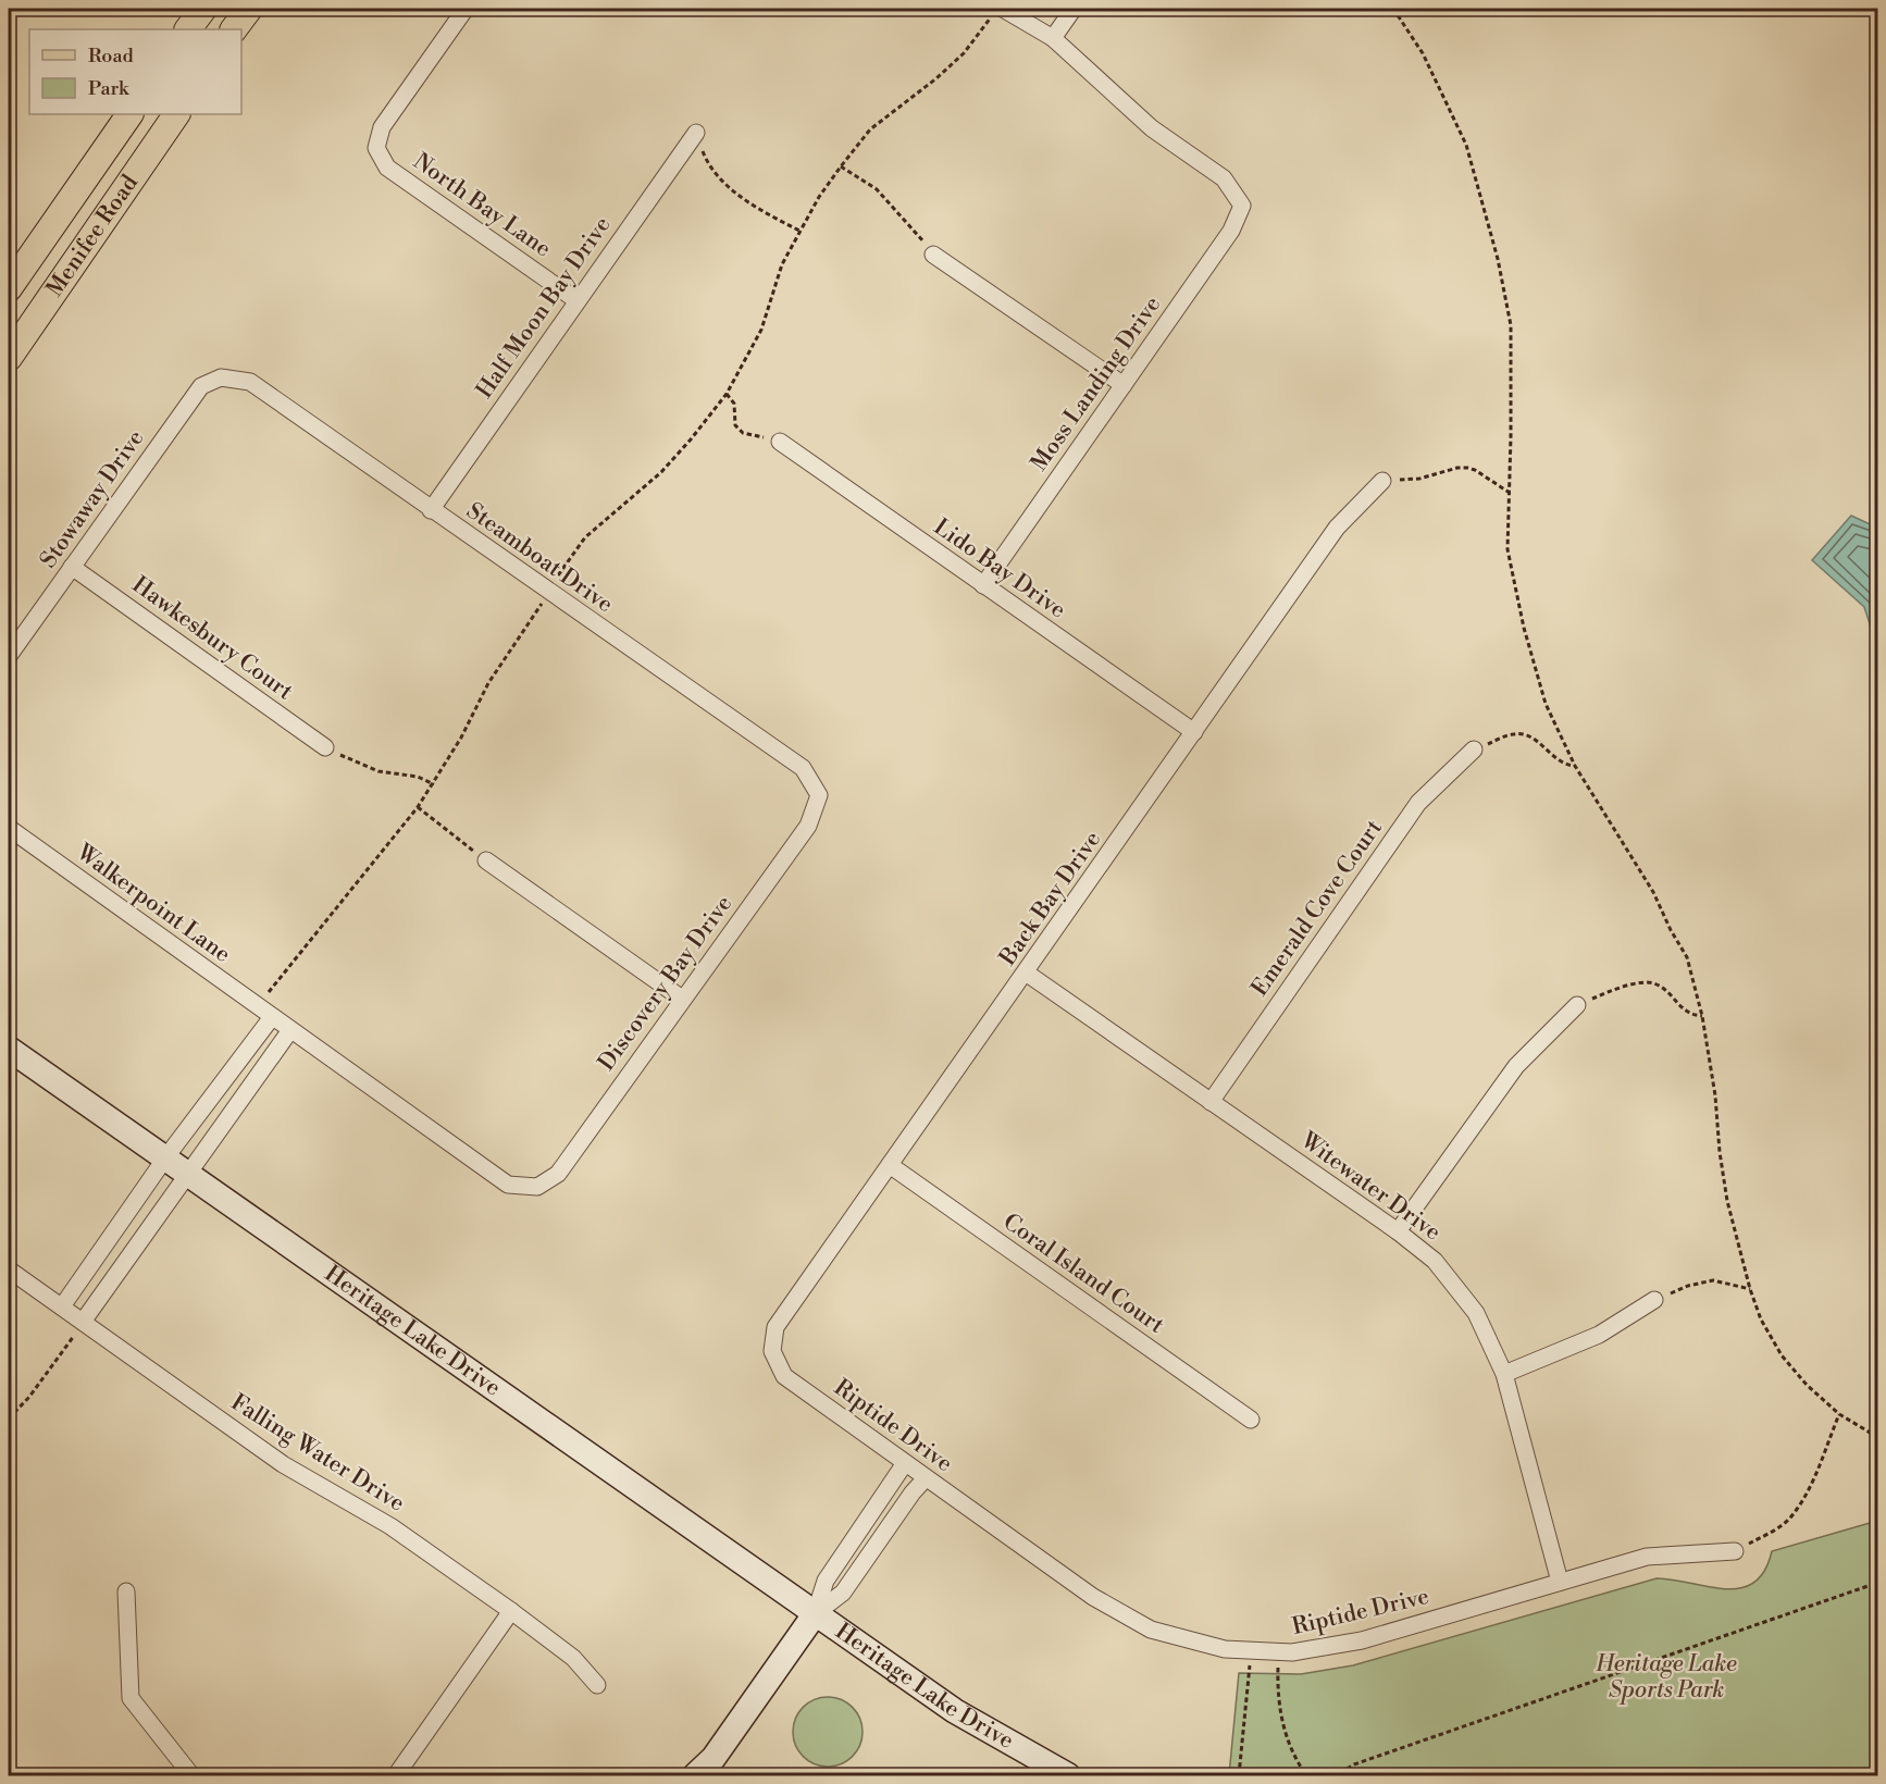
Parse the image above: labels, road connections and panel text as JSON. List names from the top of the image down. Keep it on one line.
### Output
{"streets":{"main road":["Menifee Road"],"street":["North Bay Lane","Half Moon Bay Drive","Moss Landing Drive","Stowaway Drive","Steamboat Drive","Lido Bay Drive","Hawkesbury Court","Back Bay Drive","Walkerpoint Lane","Emerald Cove Court","Discovery Bay Drive","Witewater Drive","Coral Island Court","Heritage Lake Drive","Riptide Drive","Falling Water Drive"]},"crossings":[["North Bay Lane","Half Moon Bay Drive"],["Half Moon Bay Drive","Steamboat Drive"],["Moss Landing Drive","Lido Bay Drive"],["Stowaway Drive","Steamboat Drive"],["Stowaway Drive","Hawkesbury Court"],["Steamboat Drive","Discovery Bay Drive"],["Lido Bay Drive","Back Bay Drive"],["Back Bay Drive","Witewater Drive"],["Back Bay Drive","Coral Island Court"],["Back Bay Drive","Riptide Drive"],["Walkerpoint Lane","Discovery Bay Drive"],["Emerald Cove Court","Witewater Drive"],["Witewater Drive","Riptide Drive"],["Heritage Lake Drive","Riptide Drive"]],"parks":["Heritage Lake Sports Park"],"legend":["Road","Park"]}
